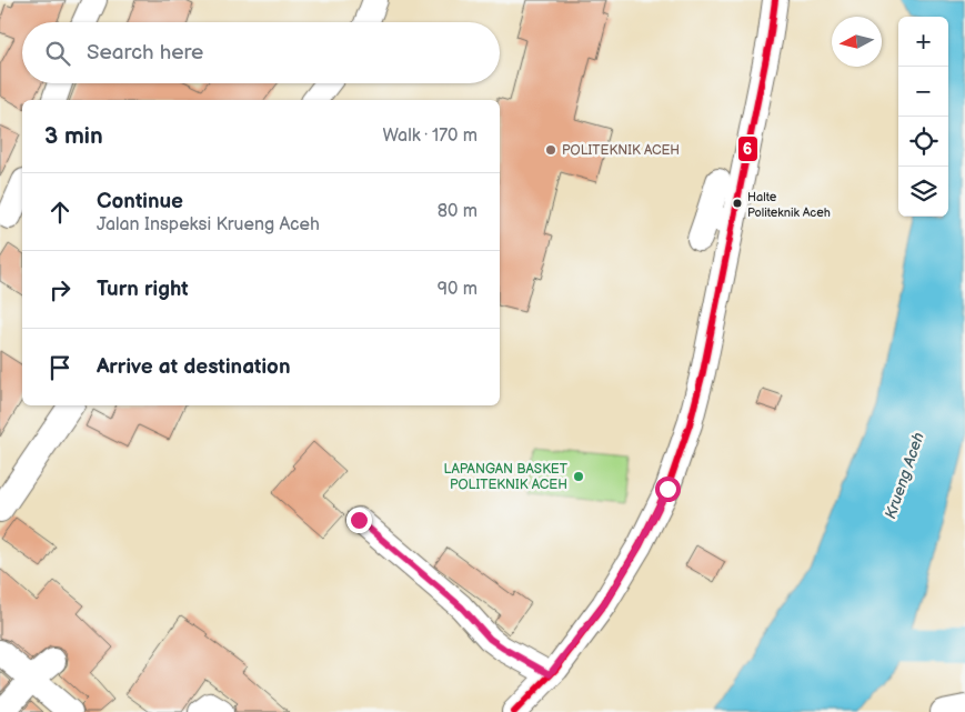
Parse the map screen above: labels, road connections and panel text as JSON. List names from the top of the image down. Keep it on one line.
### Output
{"water":["Krueng Aceh"],"places":["POLITEKNIK ACEH","Halte Politeknik Aceh","LAPANGAN BASKET POLITEKNIK ACEH"],"lines":["transit line 6"],"north":"left","page":{"map_buttons":["+","−"],"search":"Search here","heading":["3 min","Walk · 170 m"],"list":[["Continue","Jalan Inspeksi Krueng Aceh","80 m"],["Turn right","90 m"],"Arrive at destination"]}}
